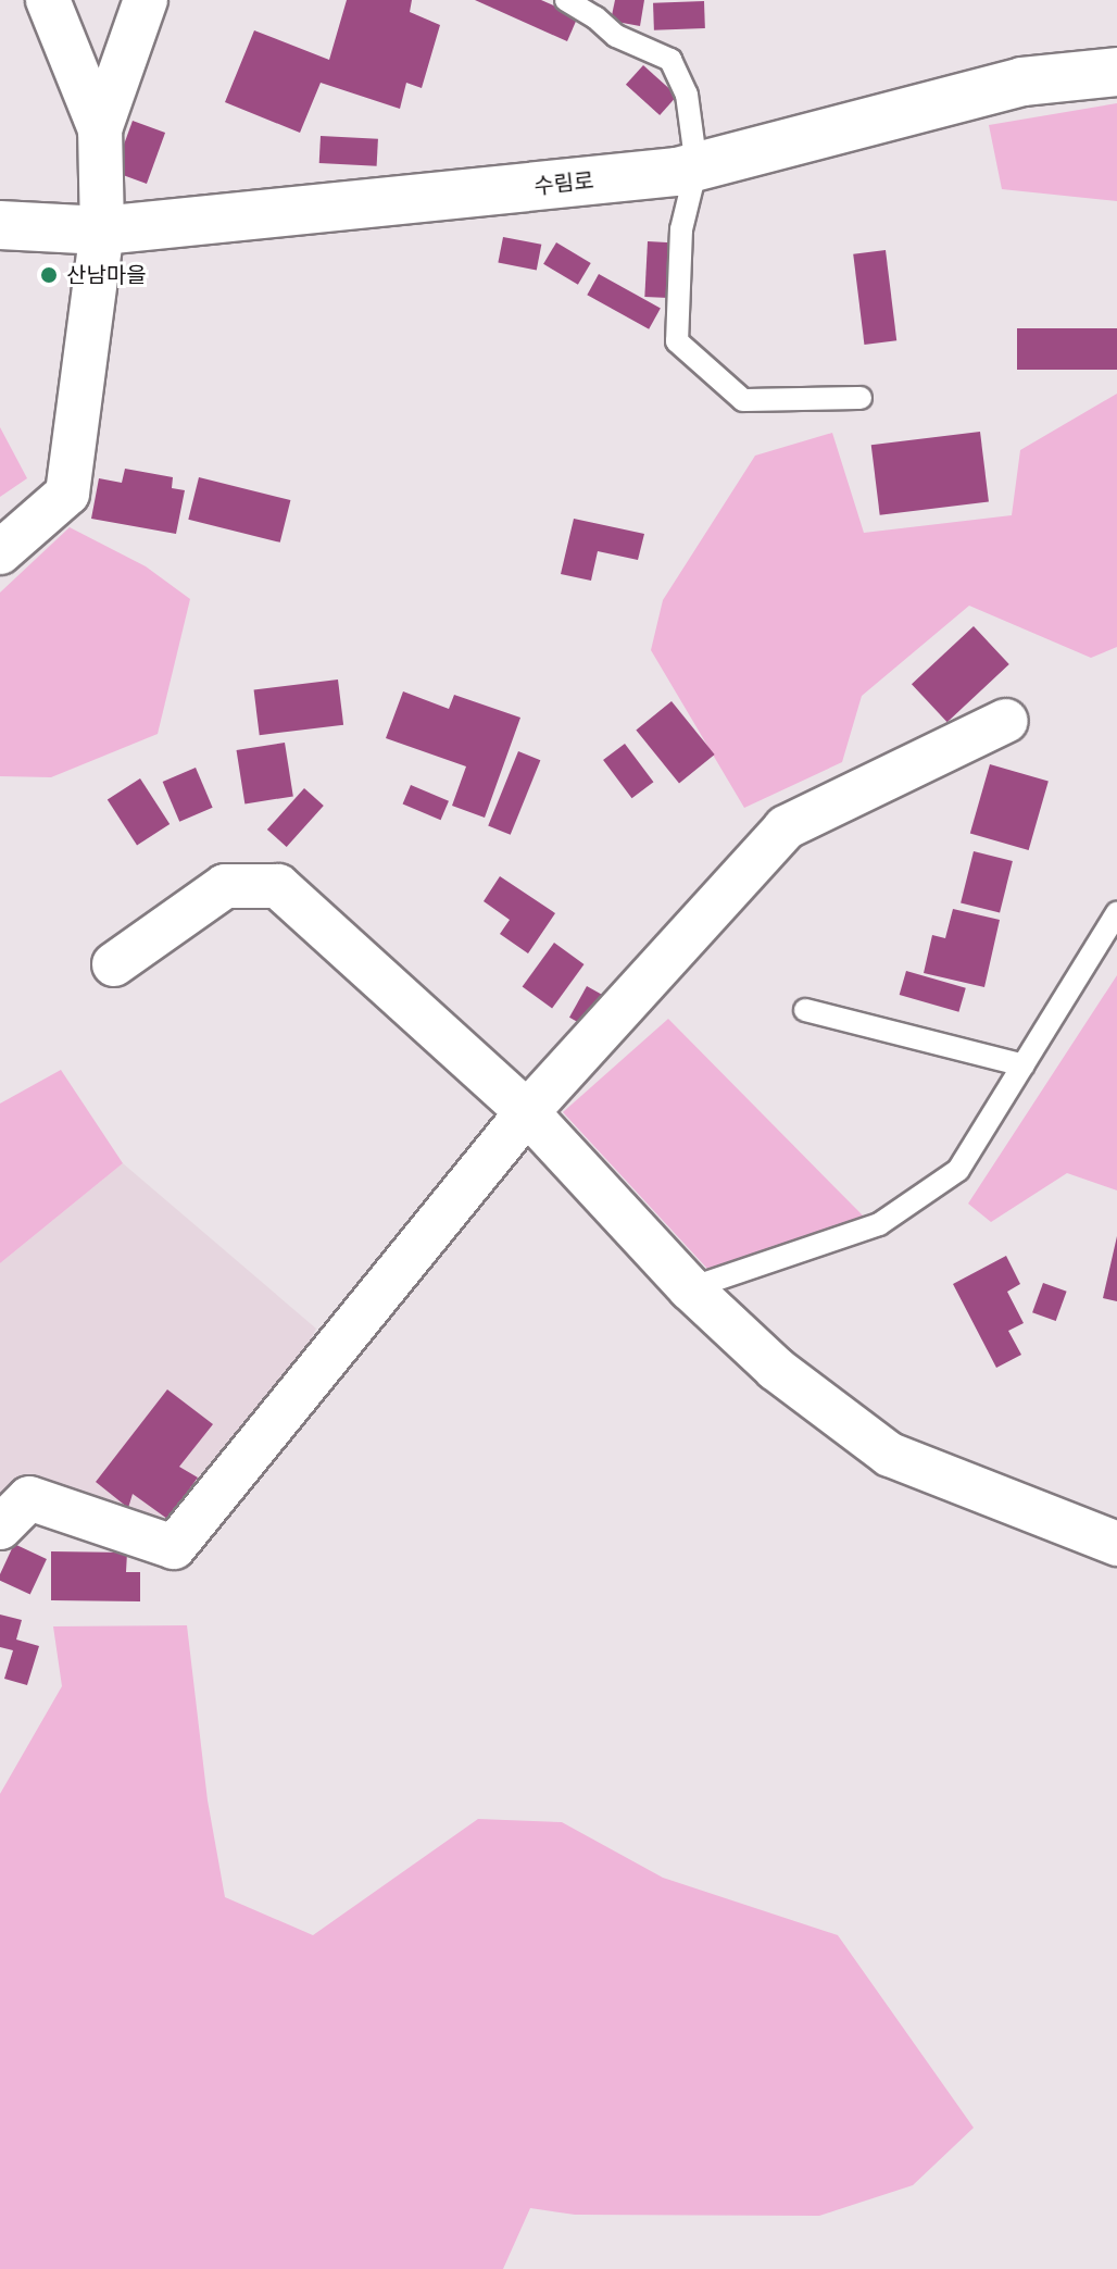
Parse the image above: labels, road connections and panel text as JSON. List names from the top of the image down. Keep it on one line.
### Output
{"streets":{"main road":["수림로"]},"places":["산남마을"]}
